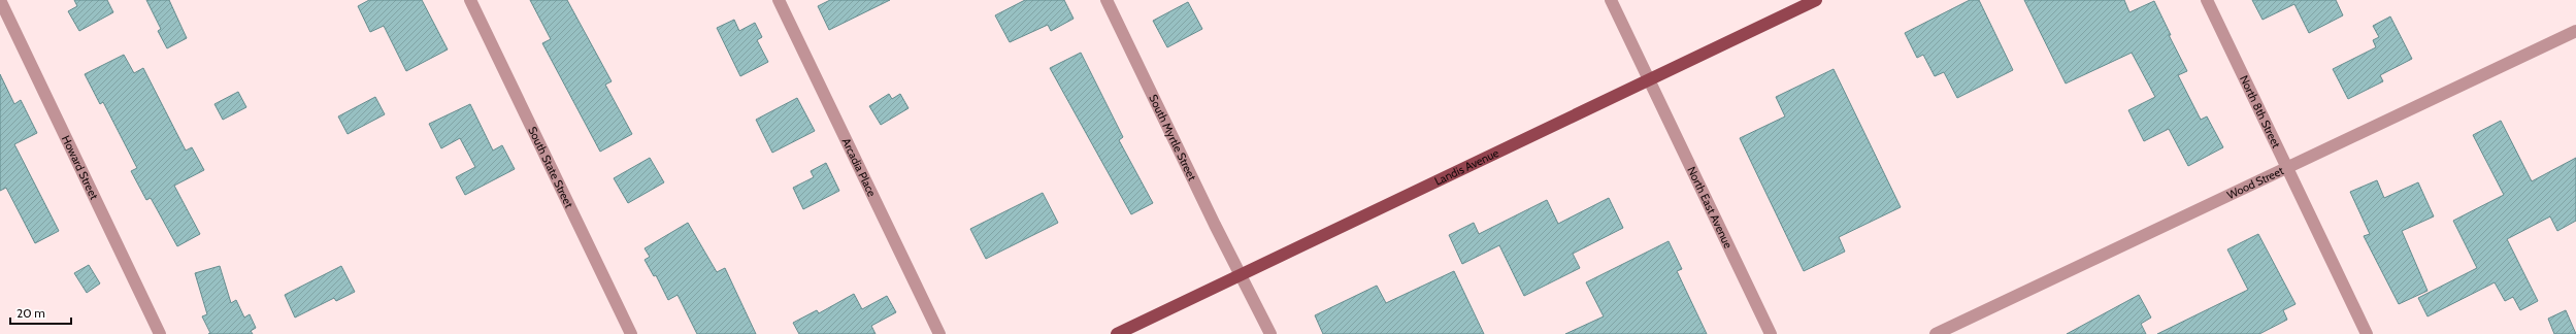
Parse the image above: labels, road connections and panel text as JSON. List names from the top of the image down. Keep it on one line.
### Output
{"streets":{"main road":["Landis Avenue"],"street":["North 8th Street","South Myrtle Street","Howard Street","South State Street","Arcadia Place","Wood Street","North East Avenue"]},"crossings":[["North 8th Street","Wood Street"],["South Myrtle Street","Landis Avenue"],["Landis Avenue","North East Avenue"]],"scale_bar":"20 m"}
